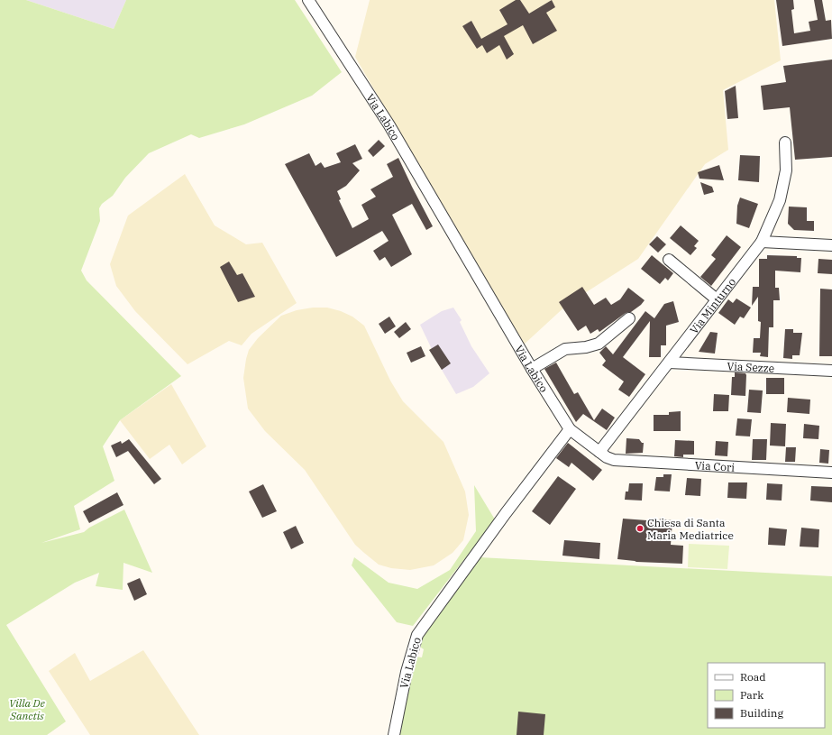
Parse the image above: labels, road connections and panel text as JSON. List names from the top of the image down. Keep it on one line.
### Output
{"streets":{"street":["Via Labico","Via Minturno","Via Sezze","Via Cori"]},"crossings":[["Via Labico","Via Cori"],["Via Minturno","Via Sezze"],["Via Minturno","Via Cori"]],"parks":["Villa De Sanctis"],"places":["Chiesa di Santa Maria Mediatrice"],"legend":["Road","Park","Building"]}
